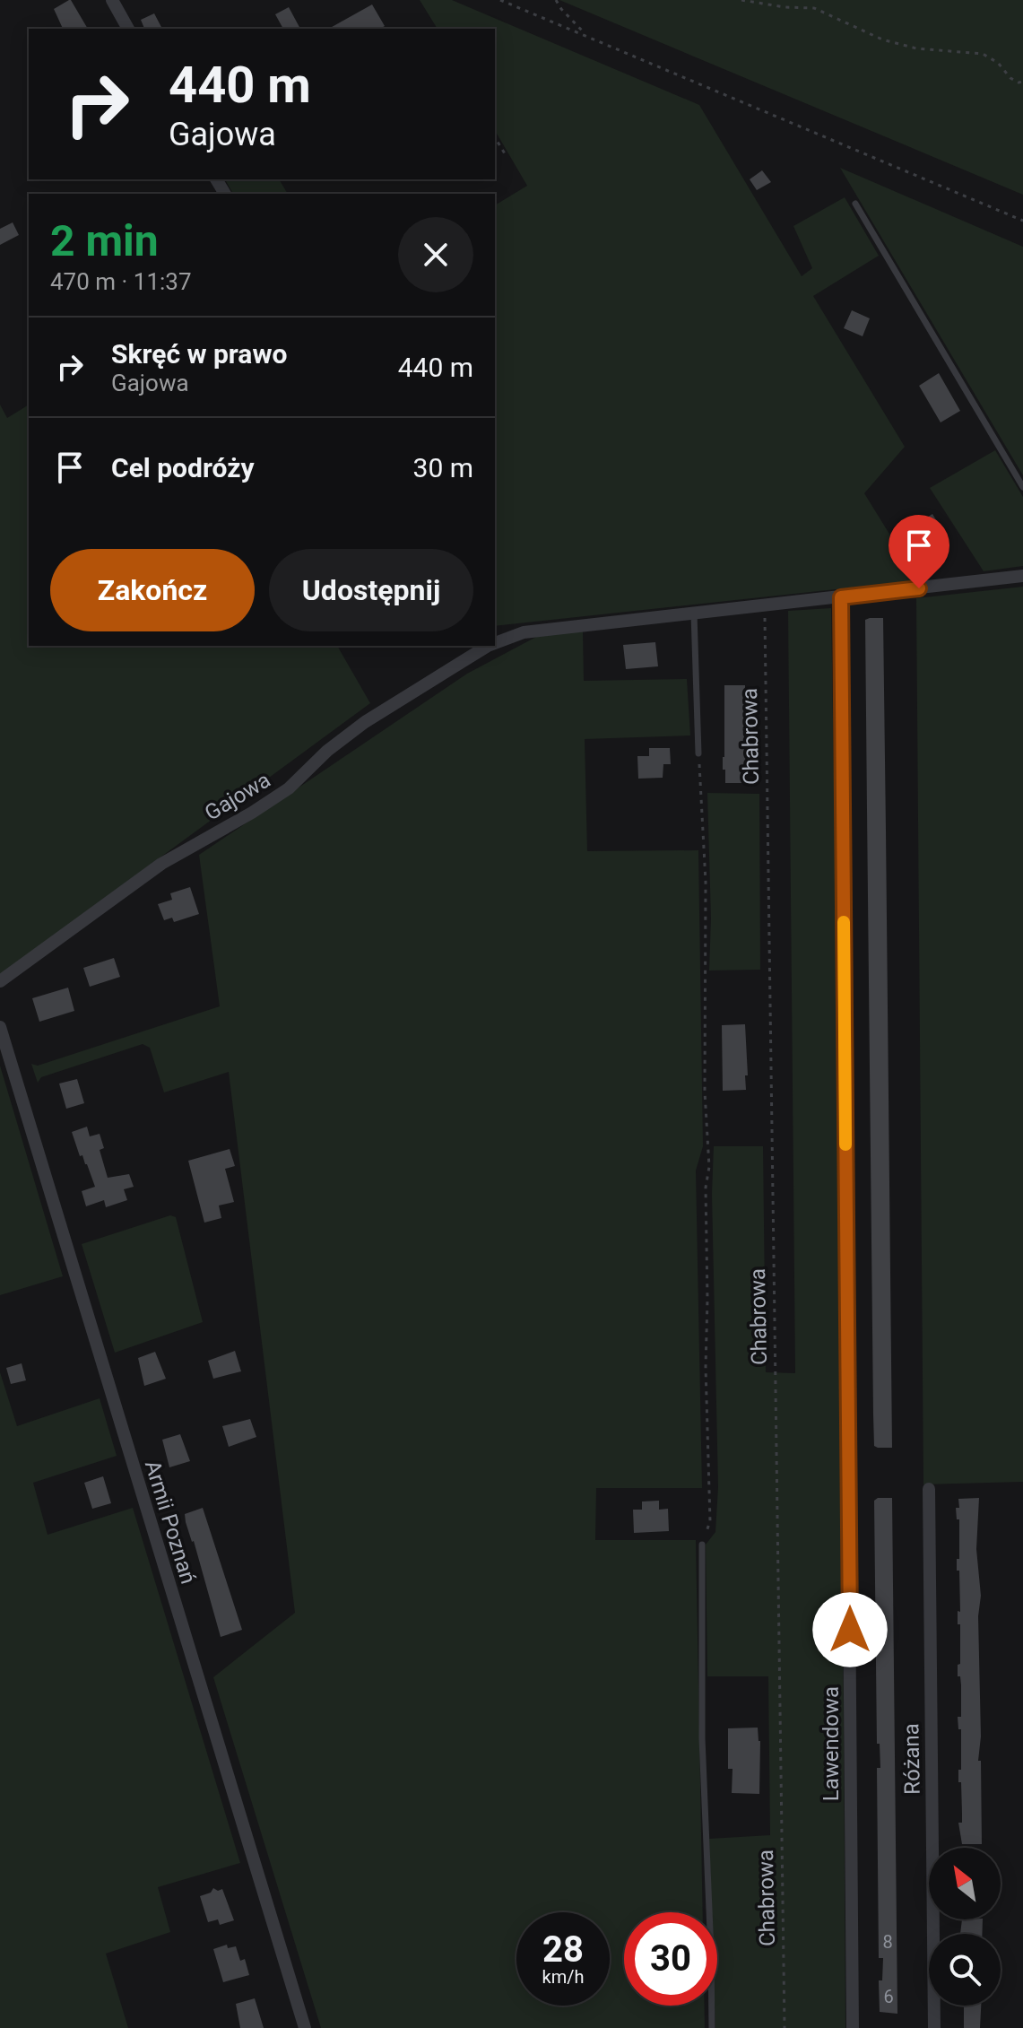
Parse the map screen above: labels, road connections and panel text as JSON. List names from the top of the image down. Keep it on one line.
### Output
{"streets":{"street":["Gajowa","Armii Poznań","Lawendowa","Różana"],"path":["Chabrowa"]},"crossings":[["Chabrowa","Gajowa"],["Gajowa","Lawendowa"]],"house_numbers":["8","6"],"north":"top left","page":{"turn":["440 m","Gajowa"],"heading":["2 min","470 m · 11:37"],"list":[{"name":"Skręć w prawo","note":"Gajowa","value":"440 m"},{"name":"Cel podróży","value":"30 m"}],"buttons":["Zakończ","Udostępnij"],"speed":"28 km/h","limit":"30"}}
